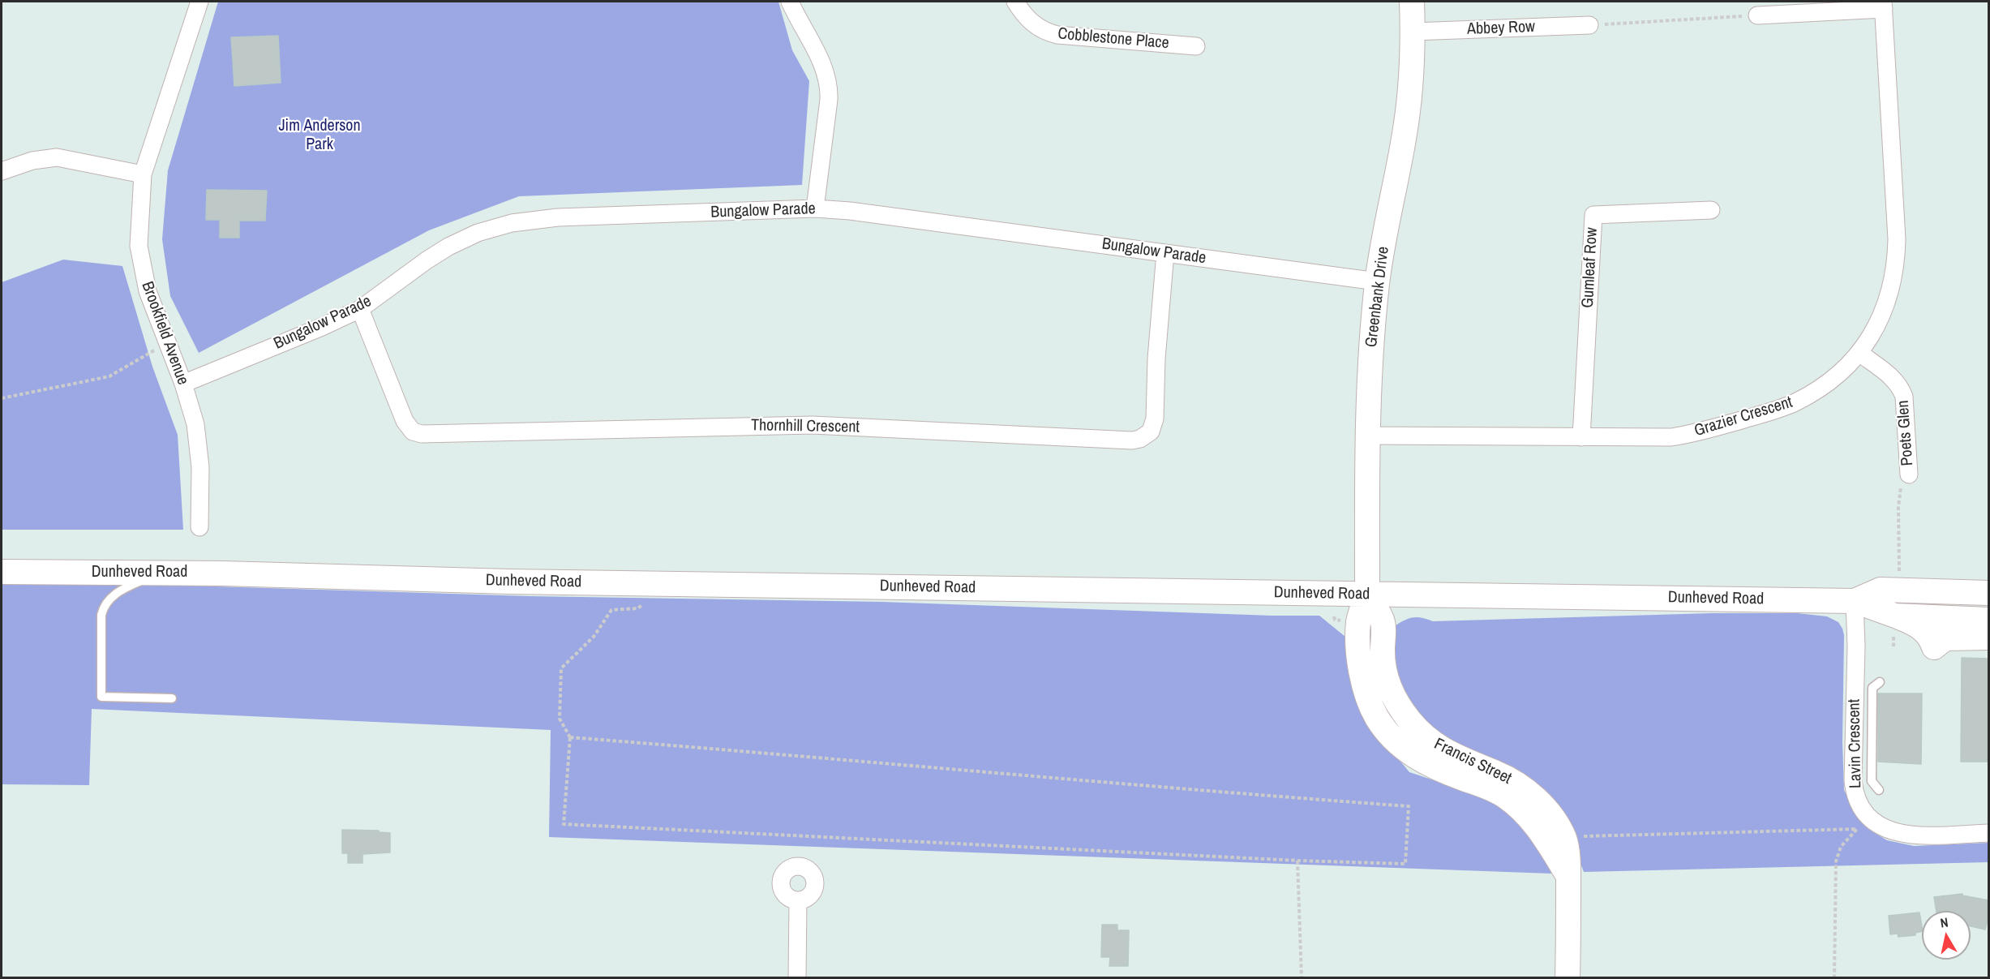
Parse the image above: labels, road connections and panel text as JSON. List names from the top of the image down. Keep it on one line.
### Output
{"streets":{"main road":["Greenbank Drive","Dunheved Road","Francis Street"],"street":["Abbey Row","Cobblestone Place","Bungalow Parade","Gumleaf Row","Brookfield Avenue","Grazier Crescent","Thornhill Crescent","Poets Glen","Lavin Crescent"]},"crossings":[["Abbey Row","Greenbank Drive"],["Bungalow Parade","Greenbank Drive"],["Bungalow Parade","Brookfield Avenue"],["Bungalow Parade","Thornhill Crescent"],["Gumleaf Row","Grazier Crescent"],["Greenbank Drive","Grazier Crescent"],["Greenbank Drive","Dunheved Road"],["Greenbank Drive","Francis Street"],["Grazier Crescent","Poets Glen"],["Dunheved Road","Lavin Crescent"],["Dunheved Road","Francis Street"]],"parks":["Jim Anderson Park"],"north":"top"}
